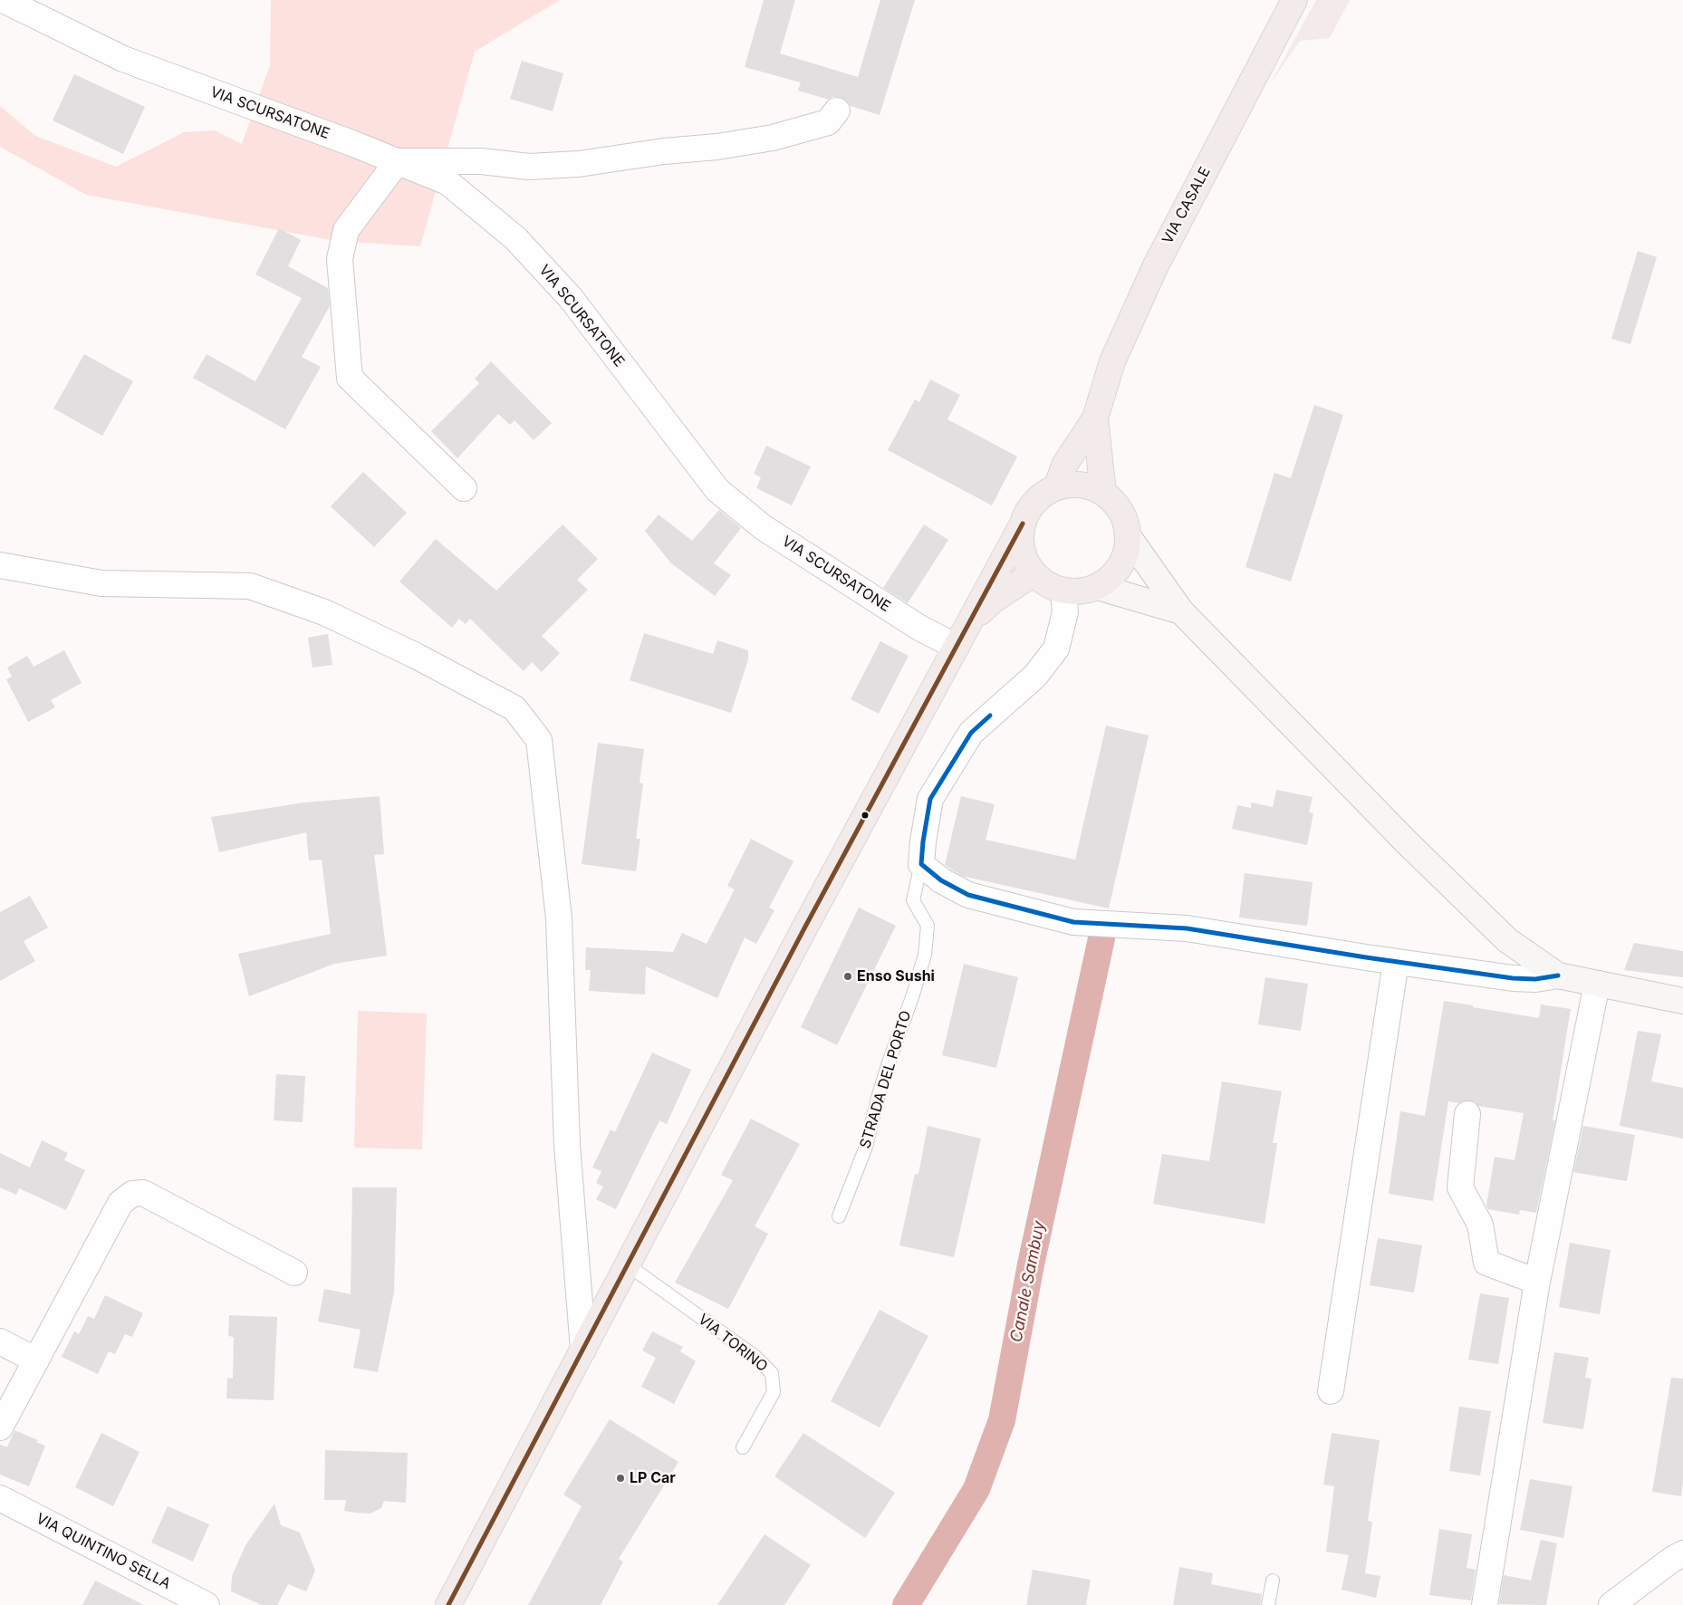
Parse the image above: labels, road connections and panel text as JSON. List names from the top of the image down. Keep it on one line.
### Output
{"streets":{"main road":["VIA CASALE"],"street":["VIA SCURSATONE","STRADA DEL PORTO","VIA QUINTINO SELLA"],"lane":["VIA TORINO"]},"water":["Canale Sambuy"],"places":["Enso Sushi","LP Car"]}
